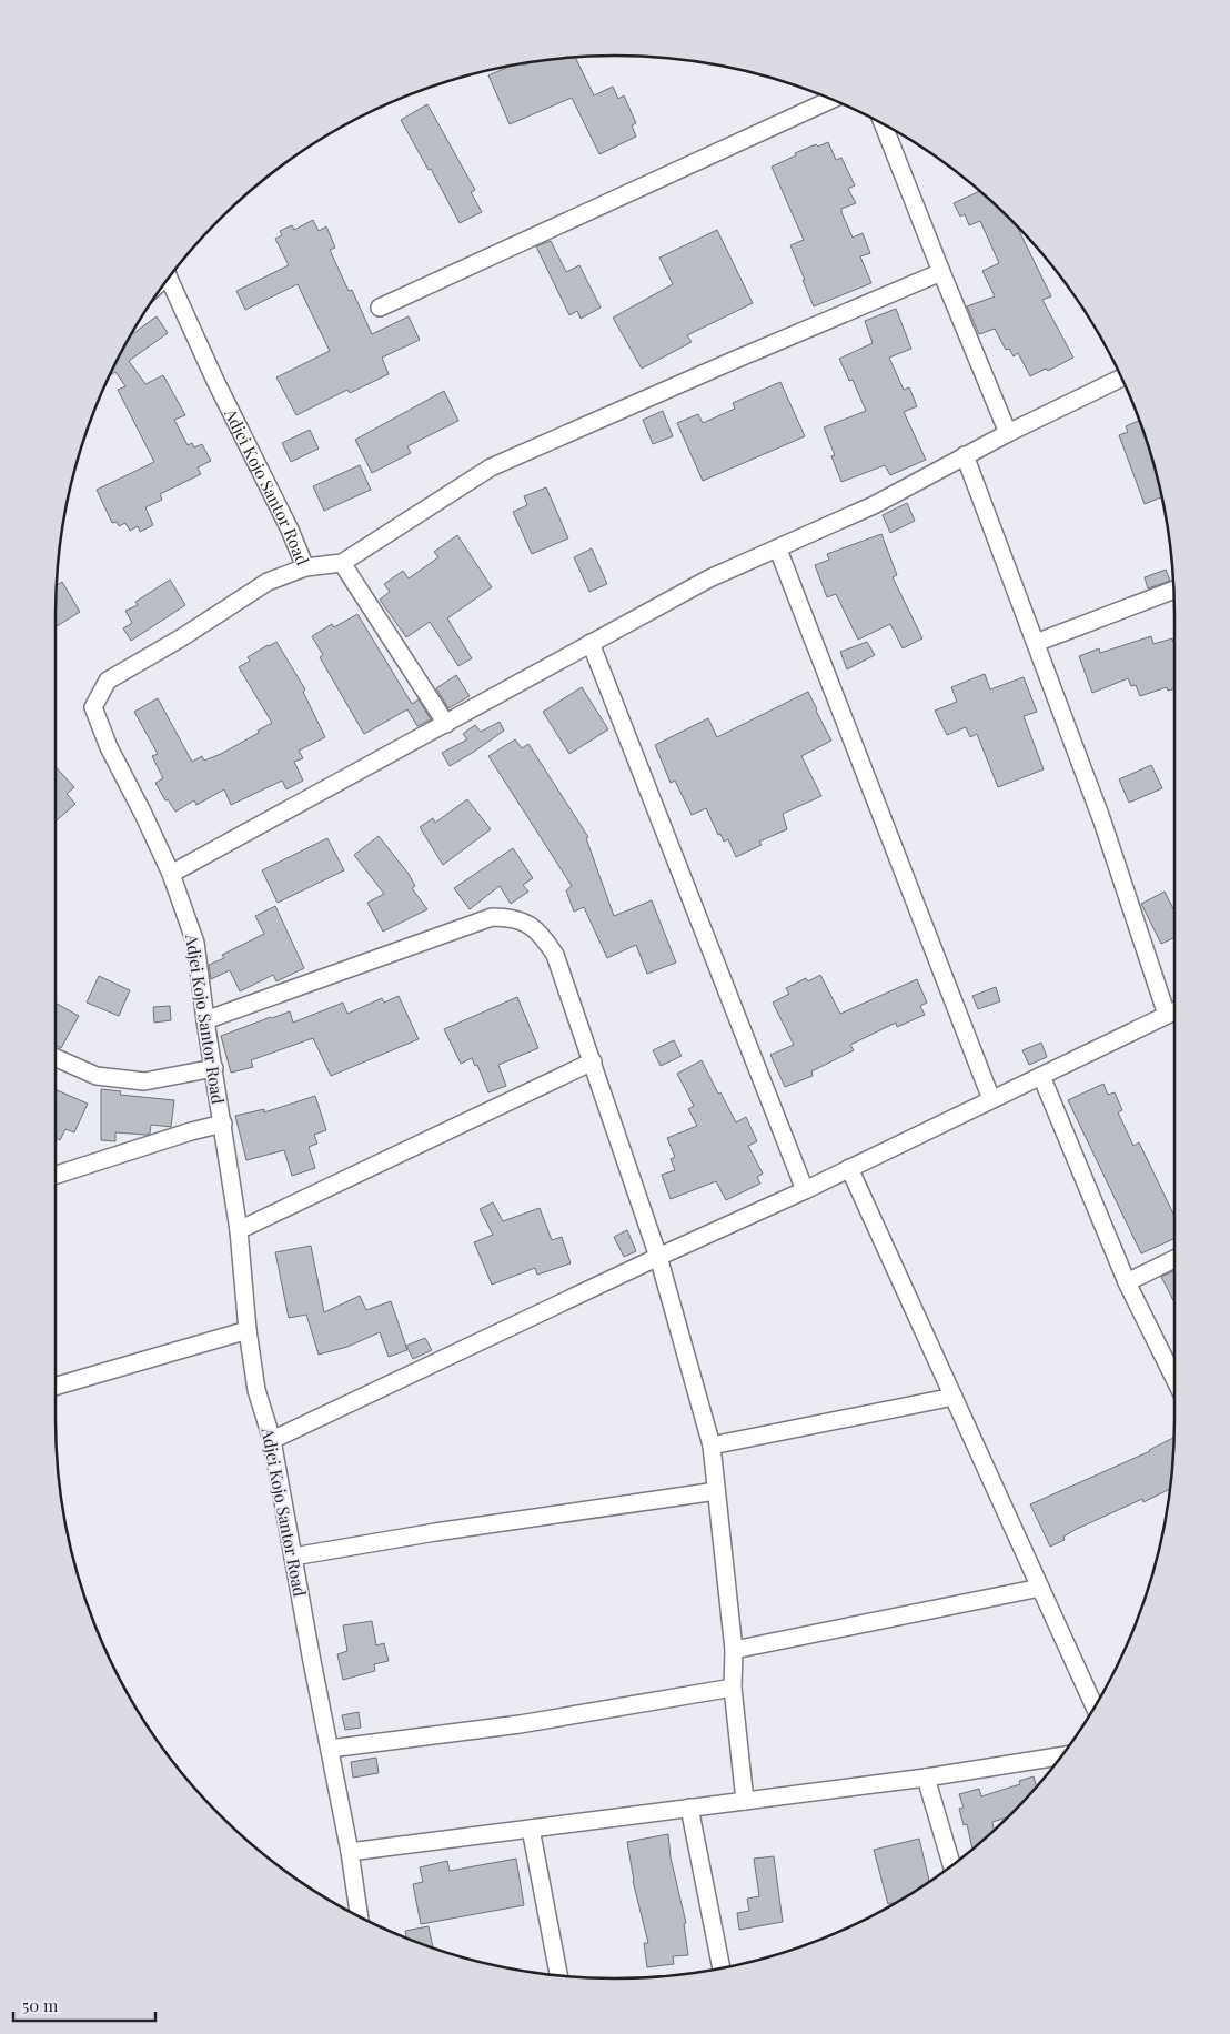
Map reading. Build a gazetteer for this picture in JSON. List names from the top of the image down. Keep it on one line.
{"streets":{"street":["Adjei Kojo Santor Road"]},"scale_bar":"50 m"}
